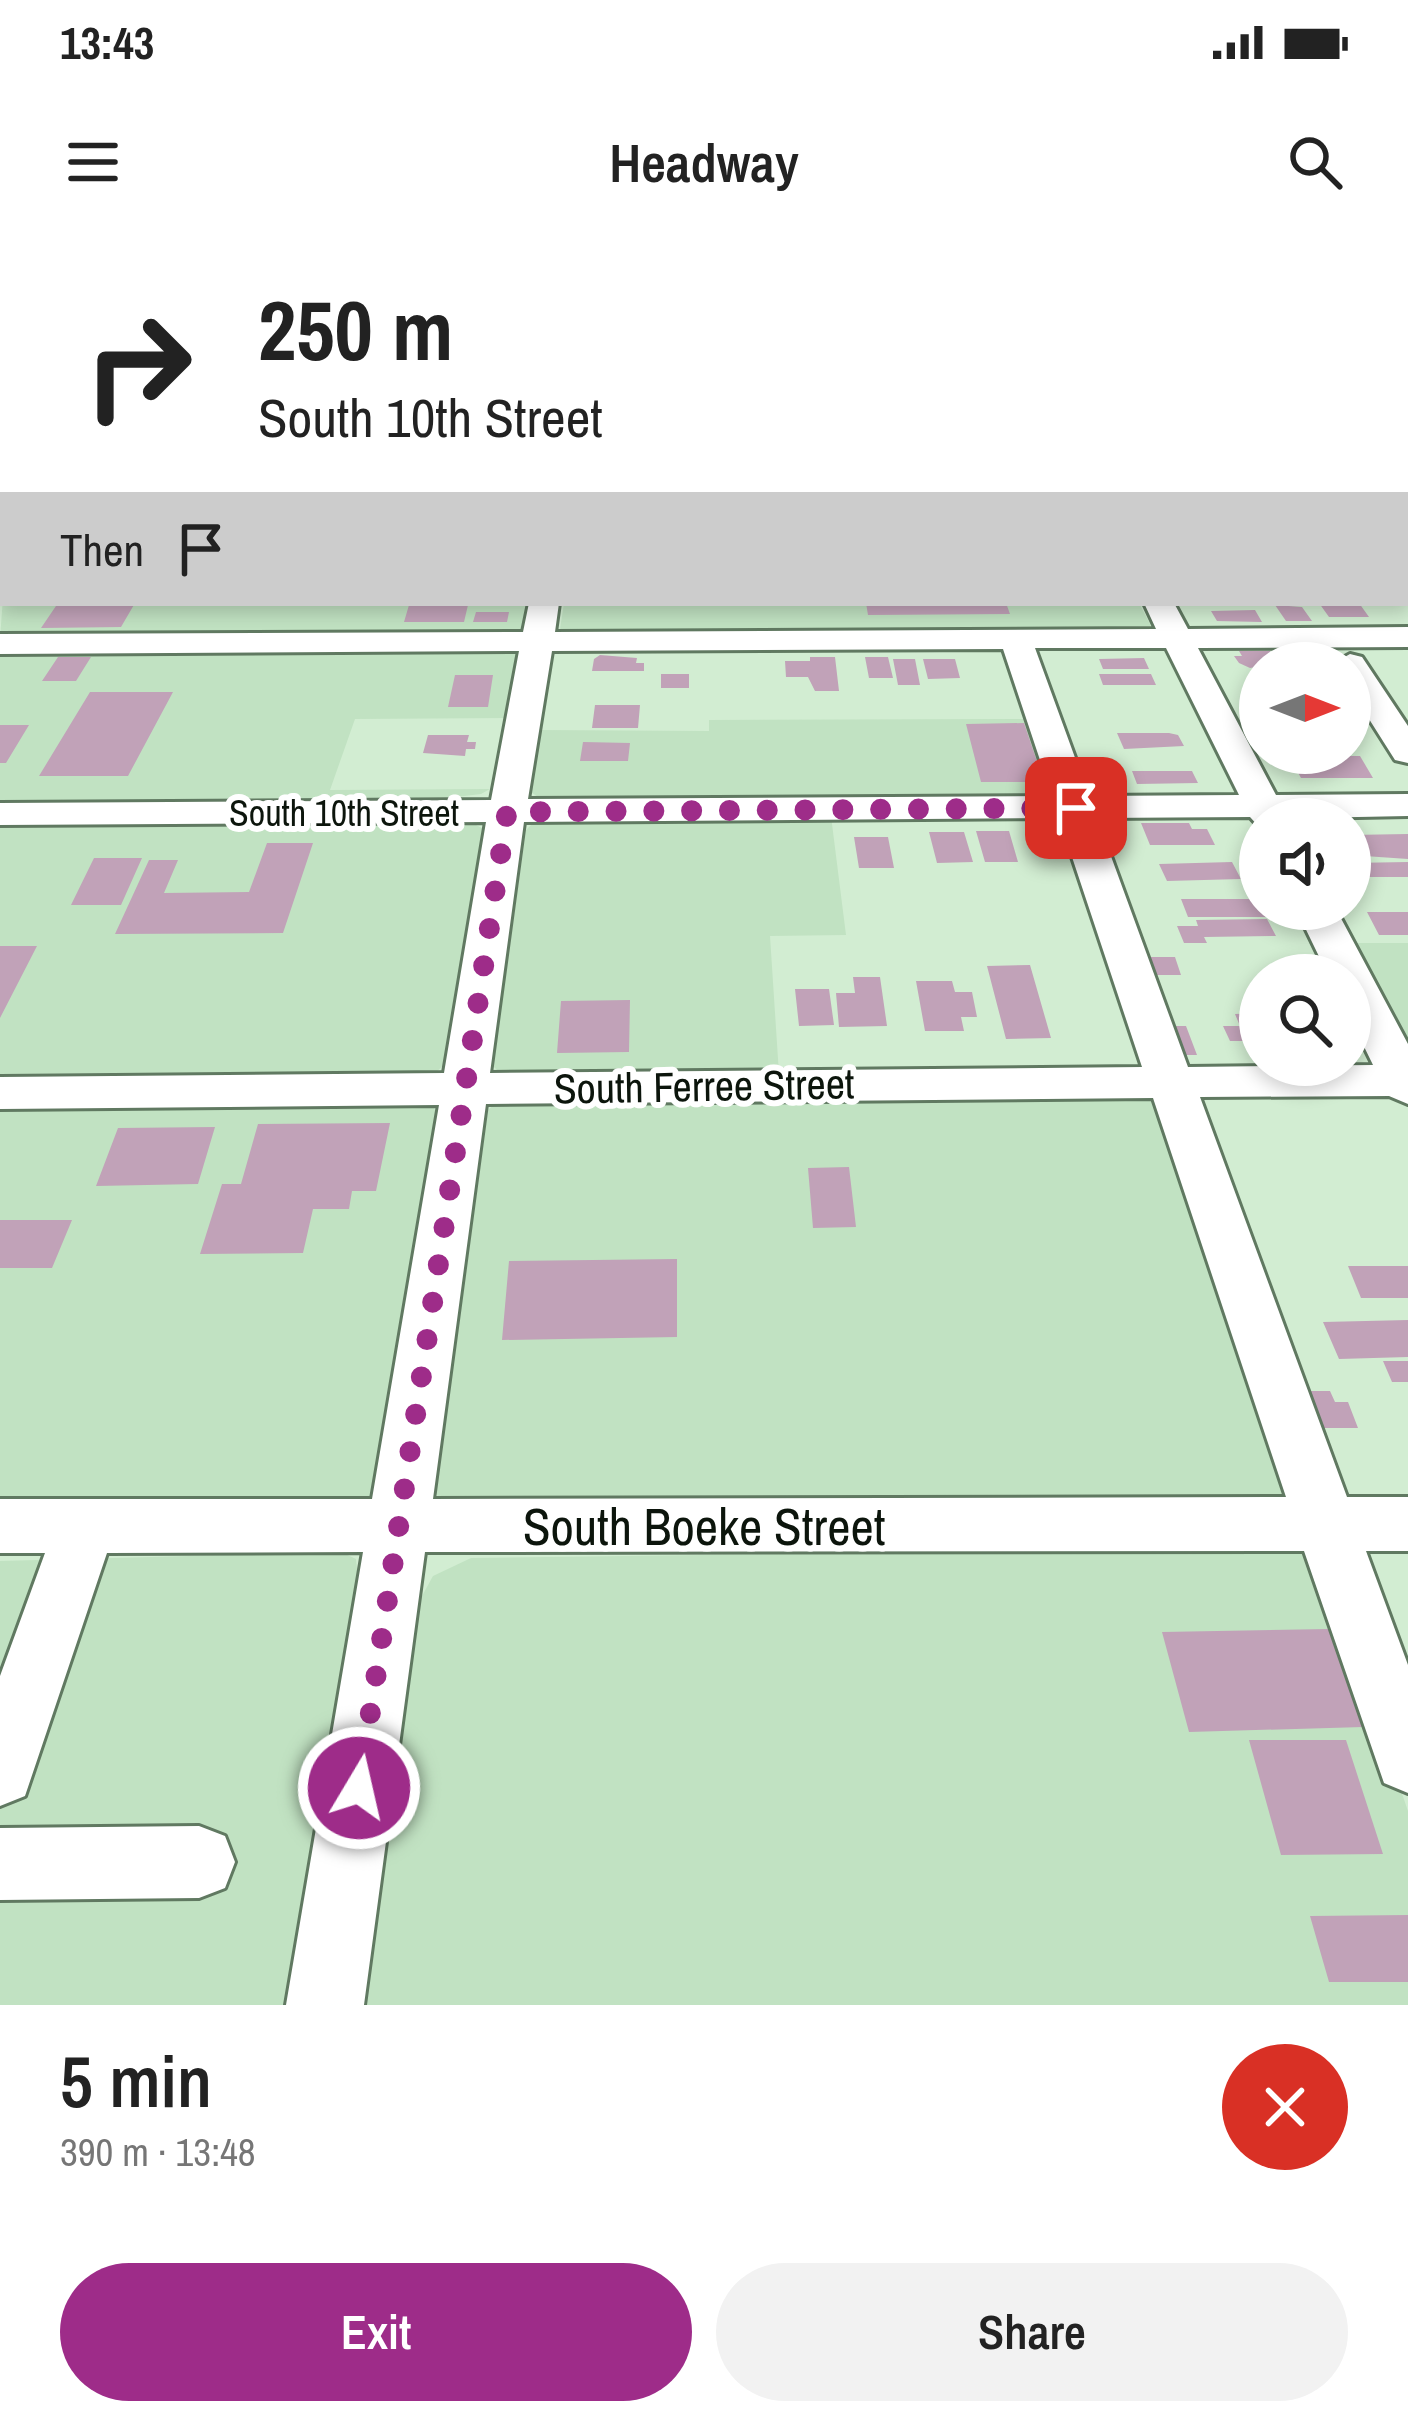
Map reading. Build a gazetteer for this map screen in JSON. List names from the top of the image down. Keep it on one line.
{"streets":{"street":["South 10th Street","South Ferree Street","South Boeke Street"]},"north":"right","page":{"status":"13:43","header":"Headway","turn":["250 m","South 10th Street"],"then":"Then","heading":["5 min","390 m · 13:48"],"buttons":["Exit","Share"]}}
